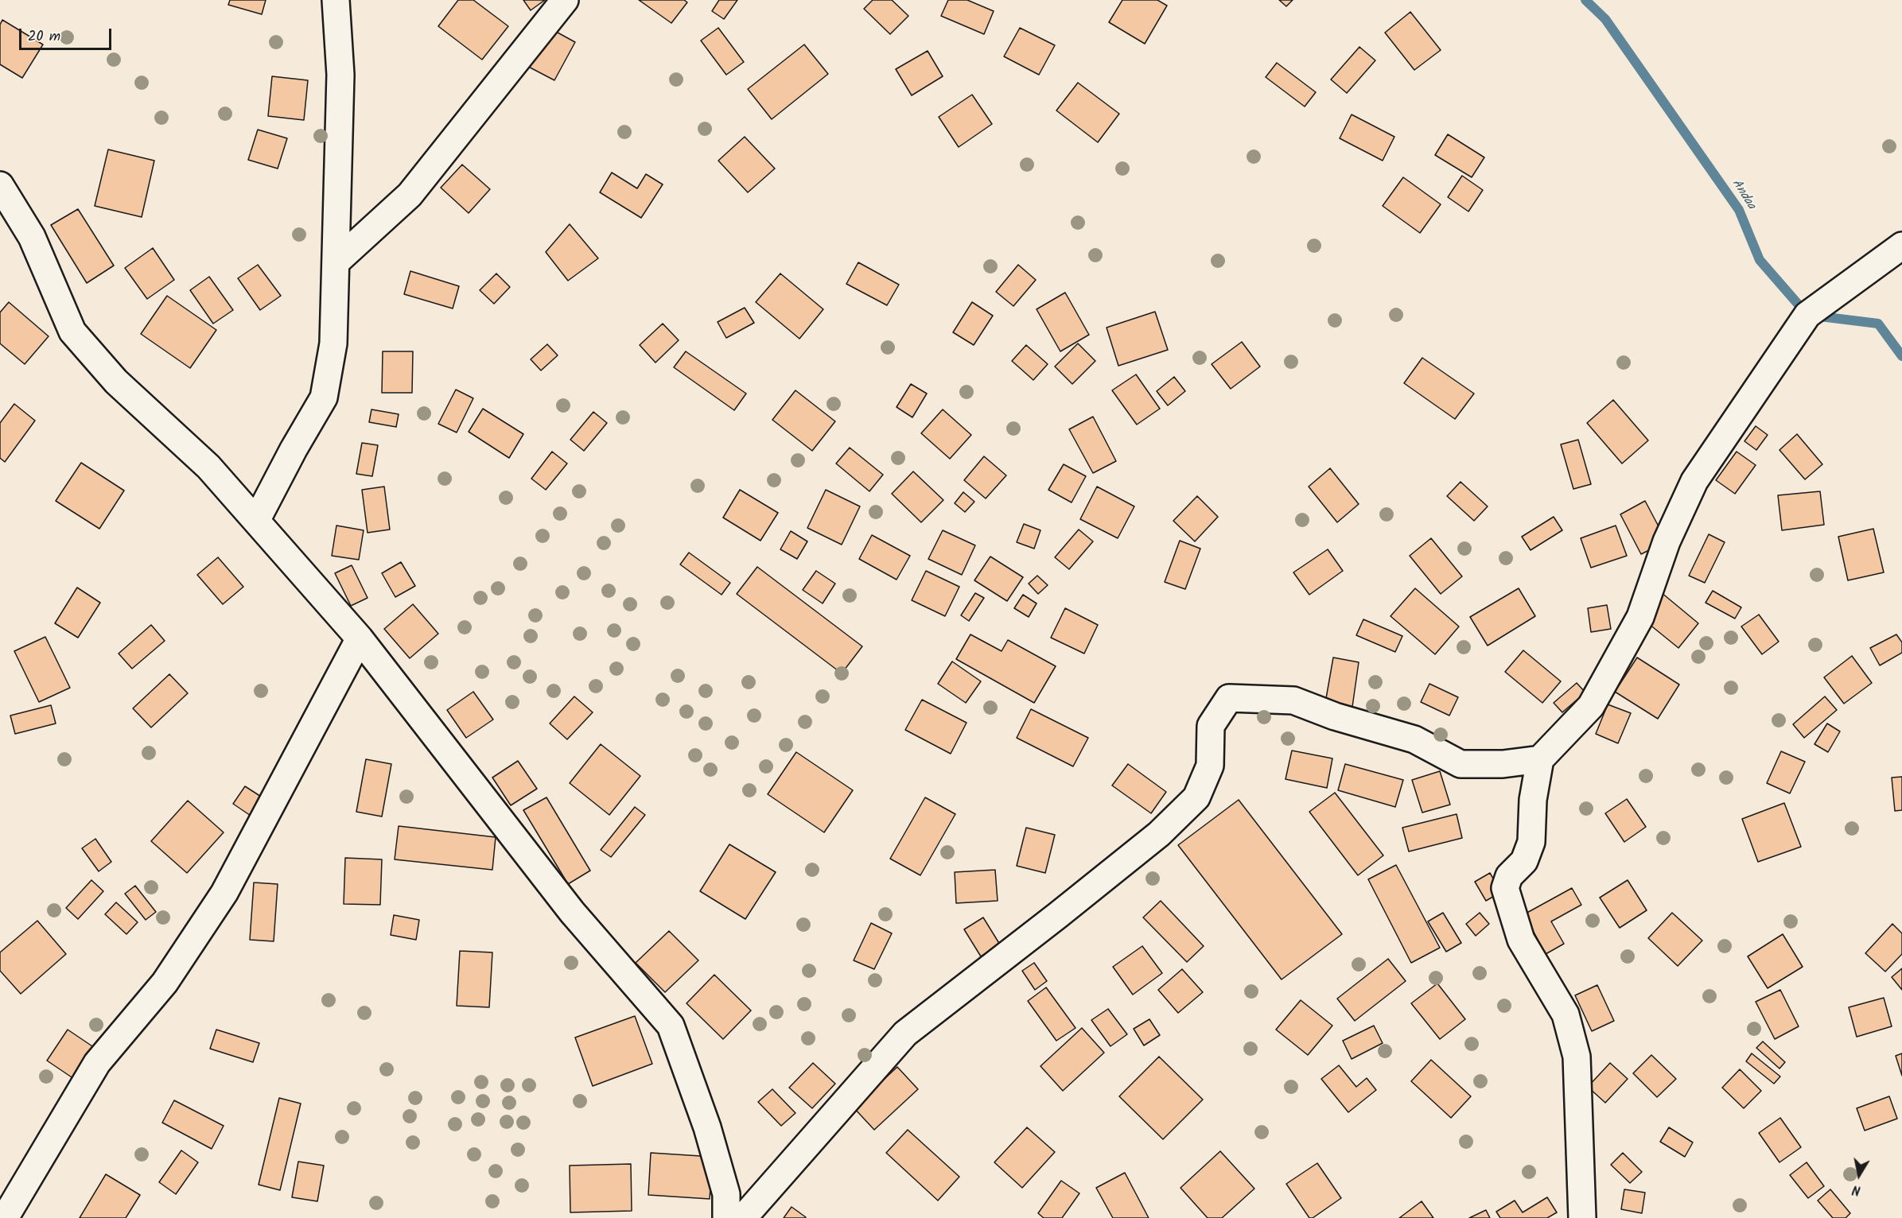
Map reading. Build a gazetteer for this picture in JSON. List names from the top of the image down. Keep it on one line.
{"water":["Andaa"],"scale_bar":"20 m","north":"bottom"}
